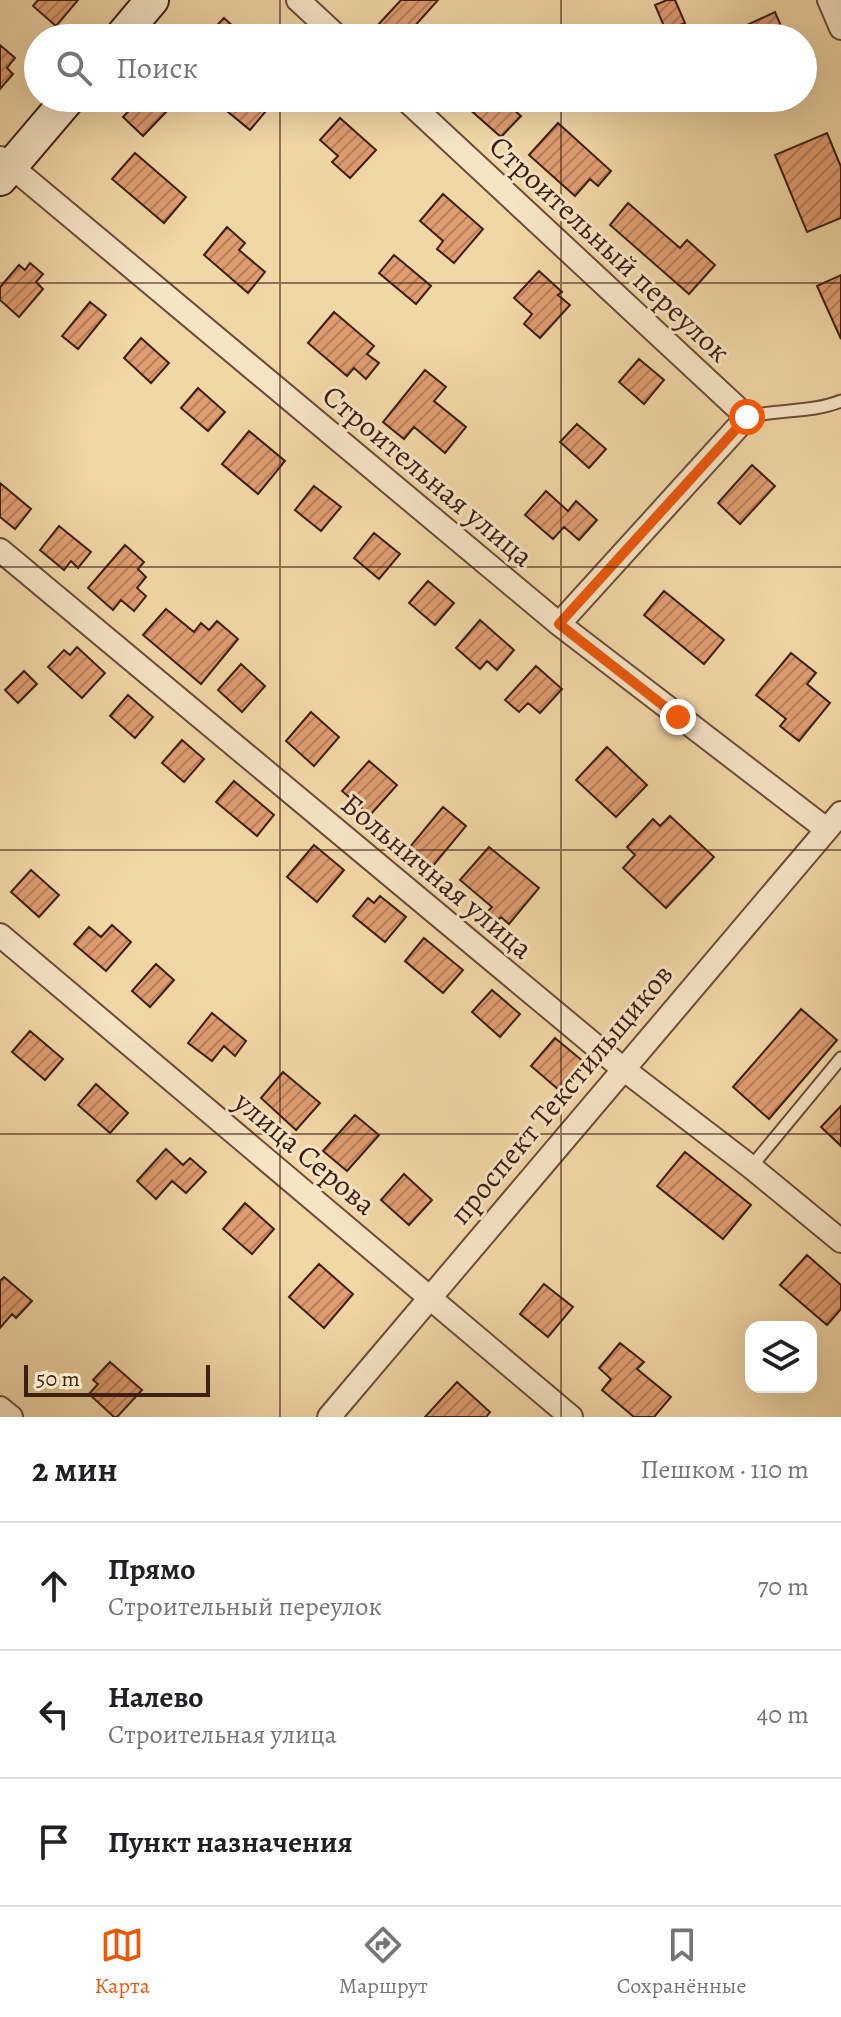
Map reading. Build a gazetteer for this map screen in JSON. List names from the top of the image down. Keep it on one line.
{"streets":{"street":["Строительный переулок","Строительная улица","Больничная улица","проспект Текстильщиков","улица Серова"]},"crossings":[["Строительная улица","проспект Текстильщиков"],["Больничная улица","проспект Текстильщиков"],["проспект Текстильщиков","улица Серова"]],"scale_bar":"50 m","page":{"search":"Поиск","scale":"50 m","heading":["2 мин","Пешком · 110 m"],"list":[["Прямо","Строительный переулок","70 m"],["Налево","Строительная улица","40 m"],"Пункт назначения"],"nav":["Карта","Маршрут","Сохранённые"]}}
